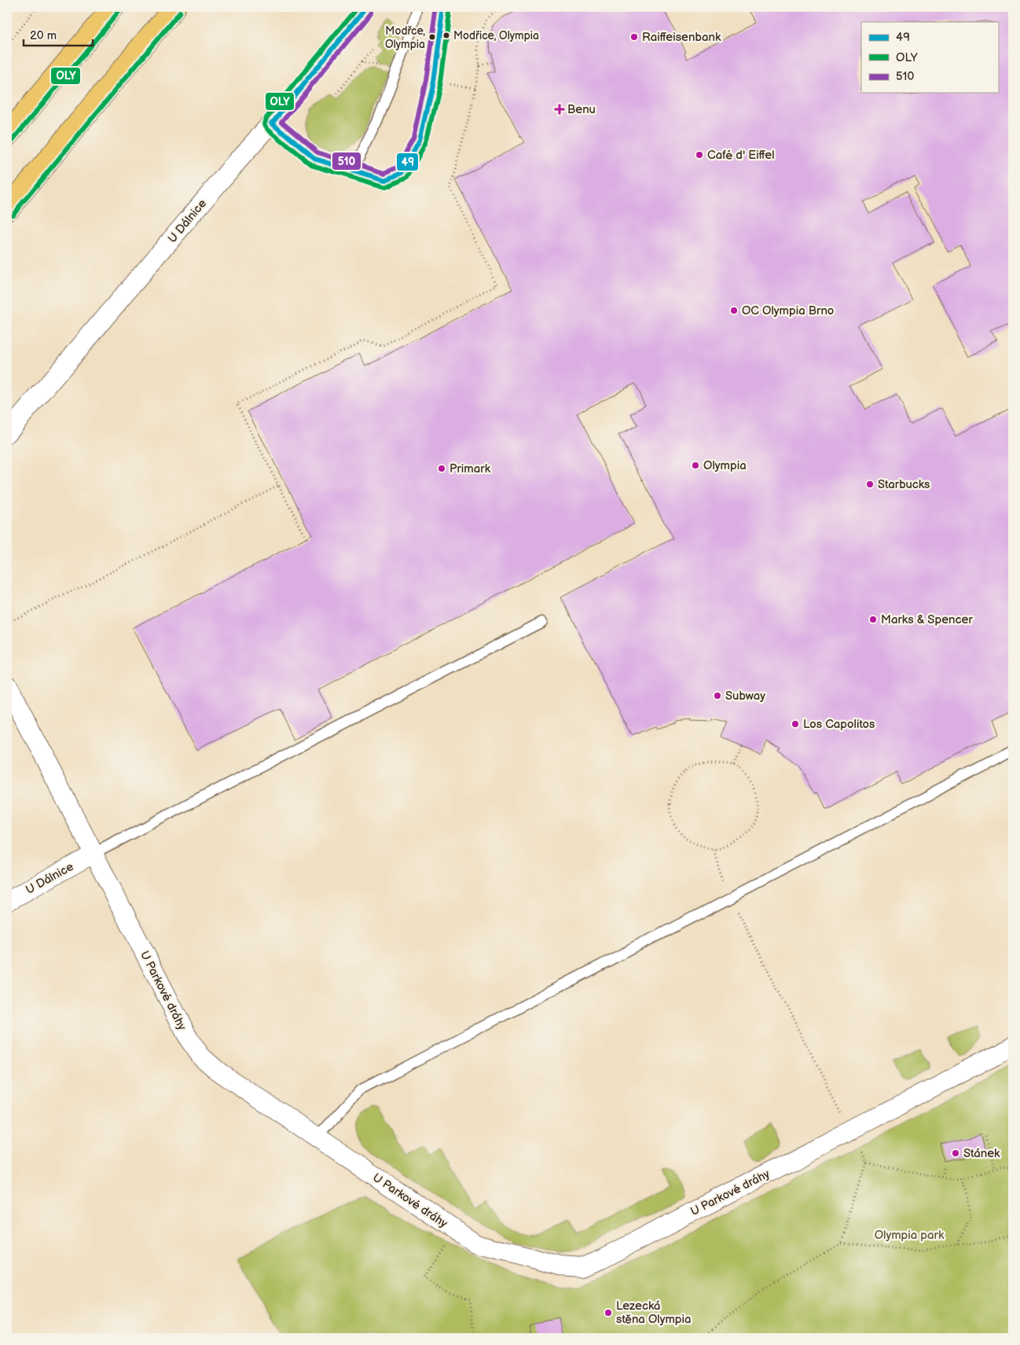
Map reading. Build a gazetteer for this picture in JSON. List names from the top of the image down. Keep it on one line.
{"streets":{"street":["U Dálnice","U Parkové dráhy"]},"crossings":[["U Dálnice","U Parkové dráhy"]],"parks":["Olympia park"],"places":{"other":["Modřice, Olympia","Modřce, Olympia","Raiffeisenbank","Café d' Eiffel","OC Olympia Brno","Olympia","Primark","Starbucks","Marks & Spencer","Subway","Los Capolitos","Stánek","Lezecká stěna Olympia"],"health":["Benu"]},"lines":["transit line 49","transit line OLY","transit line 510"],"legend":["49","OLY","510"],"scale_bar":"20 m"}
